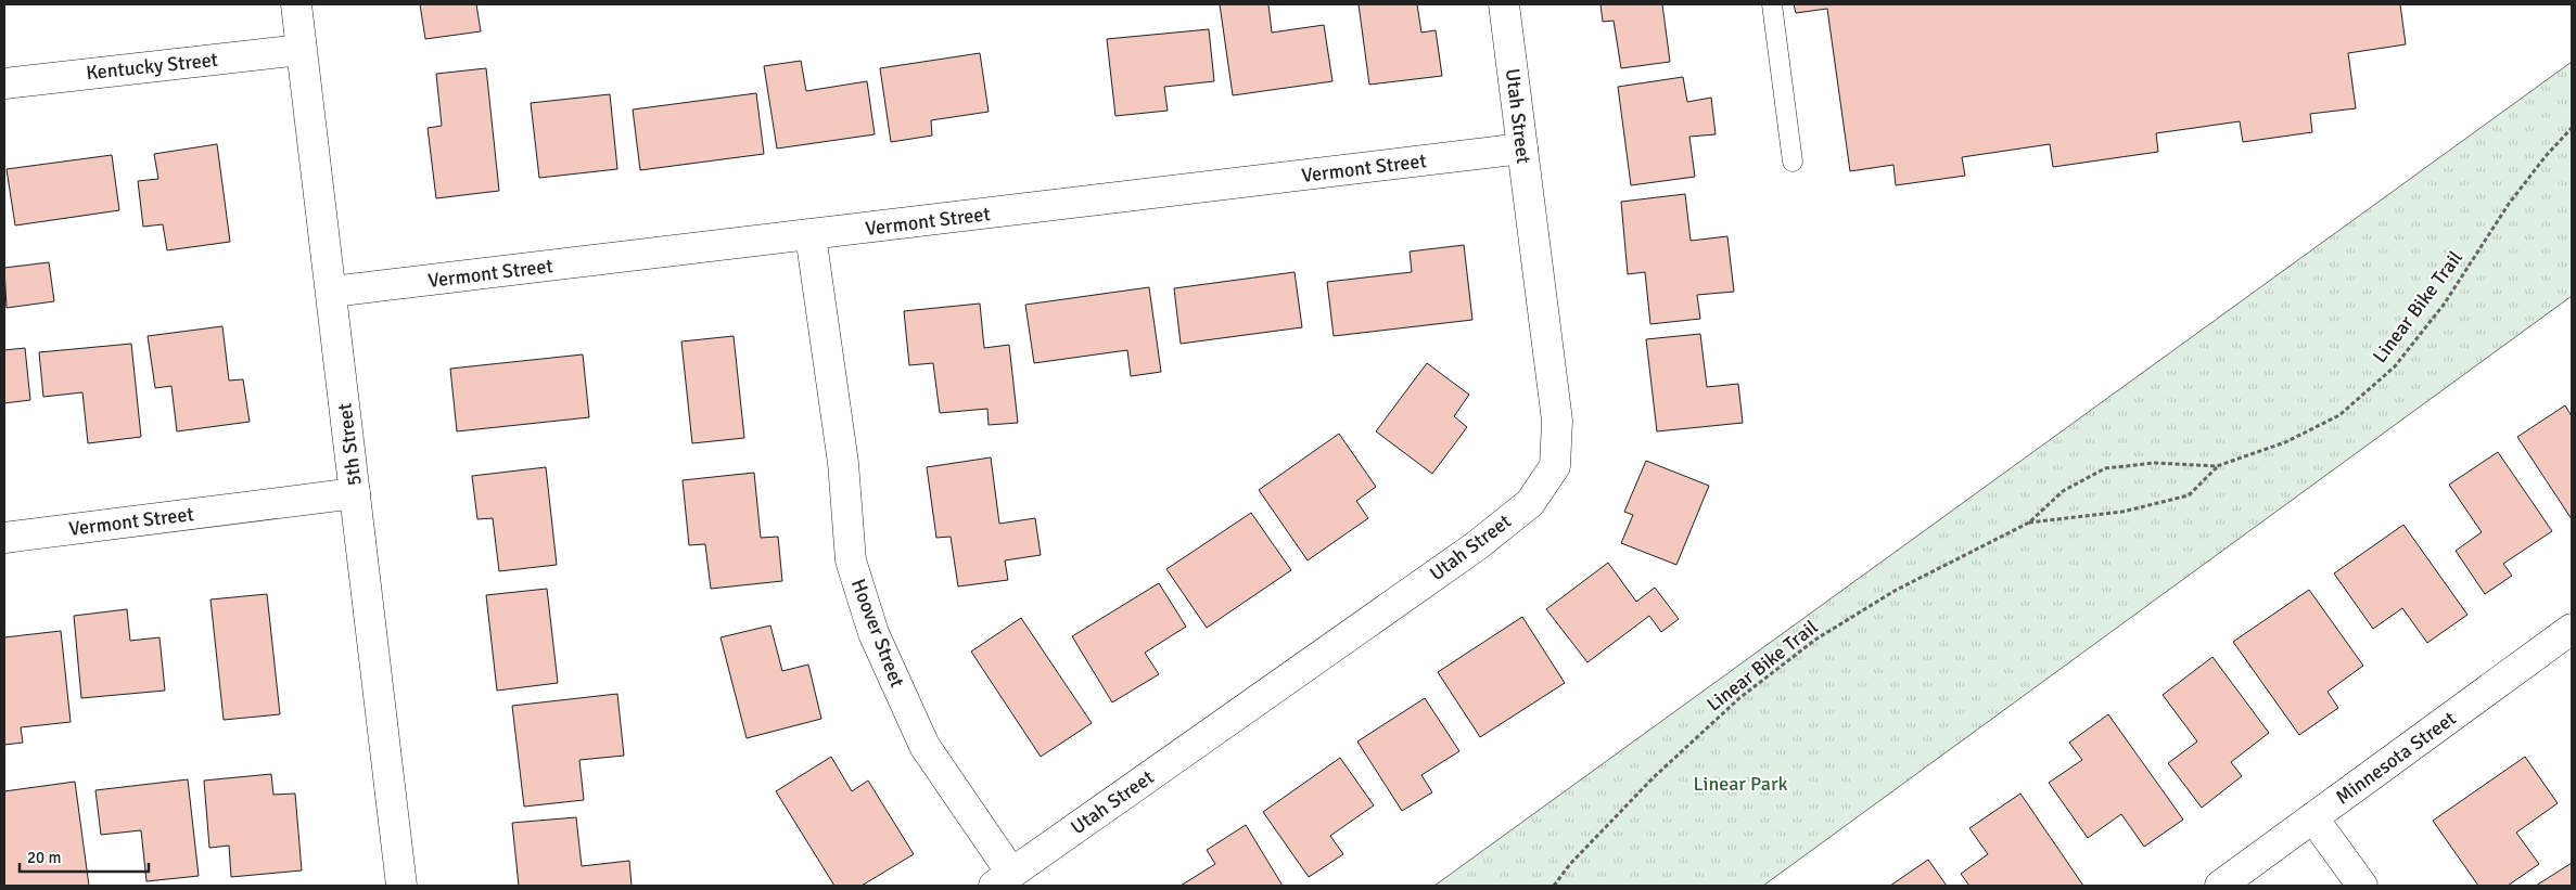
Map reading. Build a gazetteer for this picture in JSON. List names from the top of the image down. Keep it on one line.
{"streets":{"street":["Kentucky Street","Utah Street","Vermont Street","5th Street","Hoover Street","Minnesota Street"],"path":["Linear Bike Trail"]},"crossings":[["Kentucky Street","5th Street"],["Utah Street","Vermont Street"],["Utah Street","Hoover Street"],["Vermont Street","5th Street"],["Vermont Street","Hoover Street"]],"parks":["Linear Park"],"scale_bar":"20 m"}
